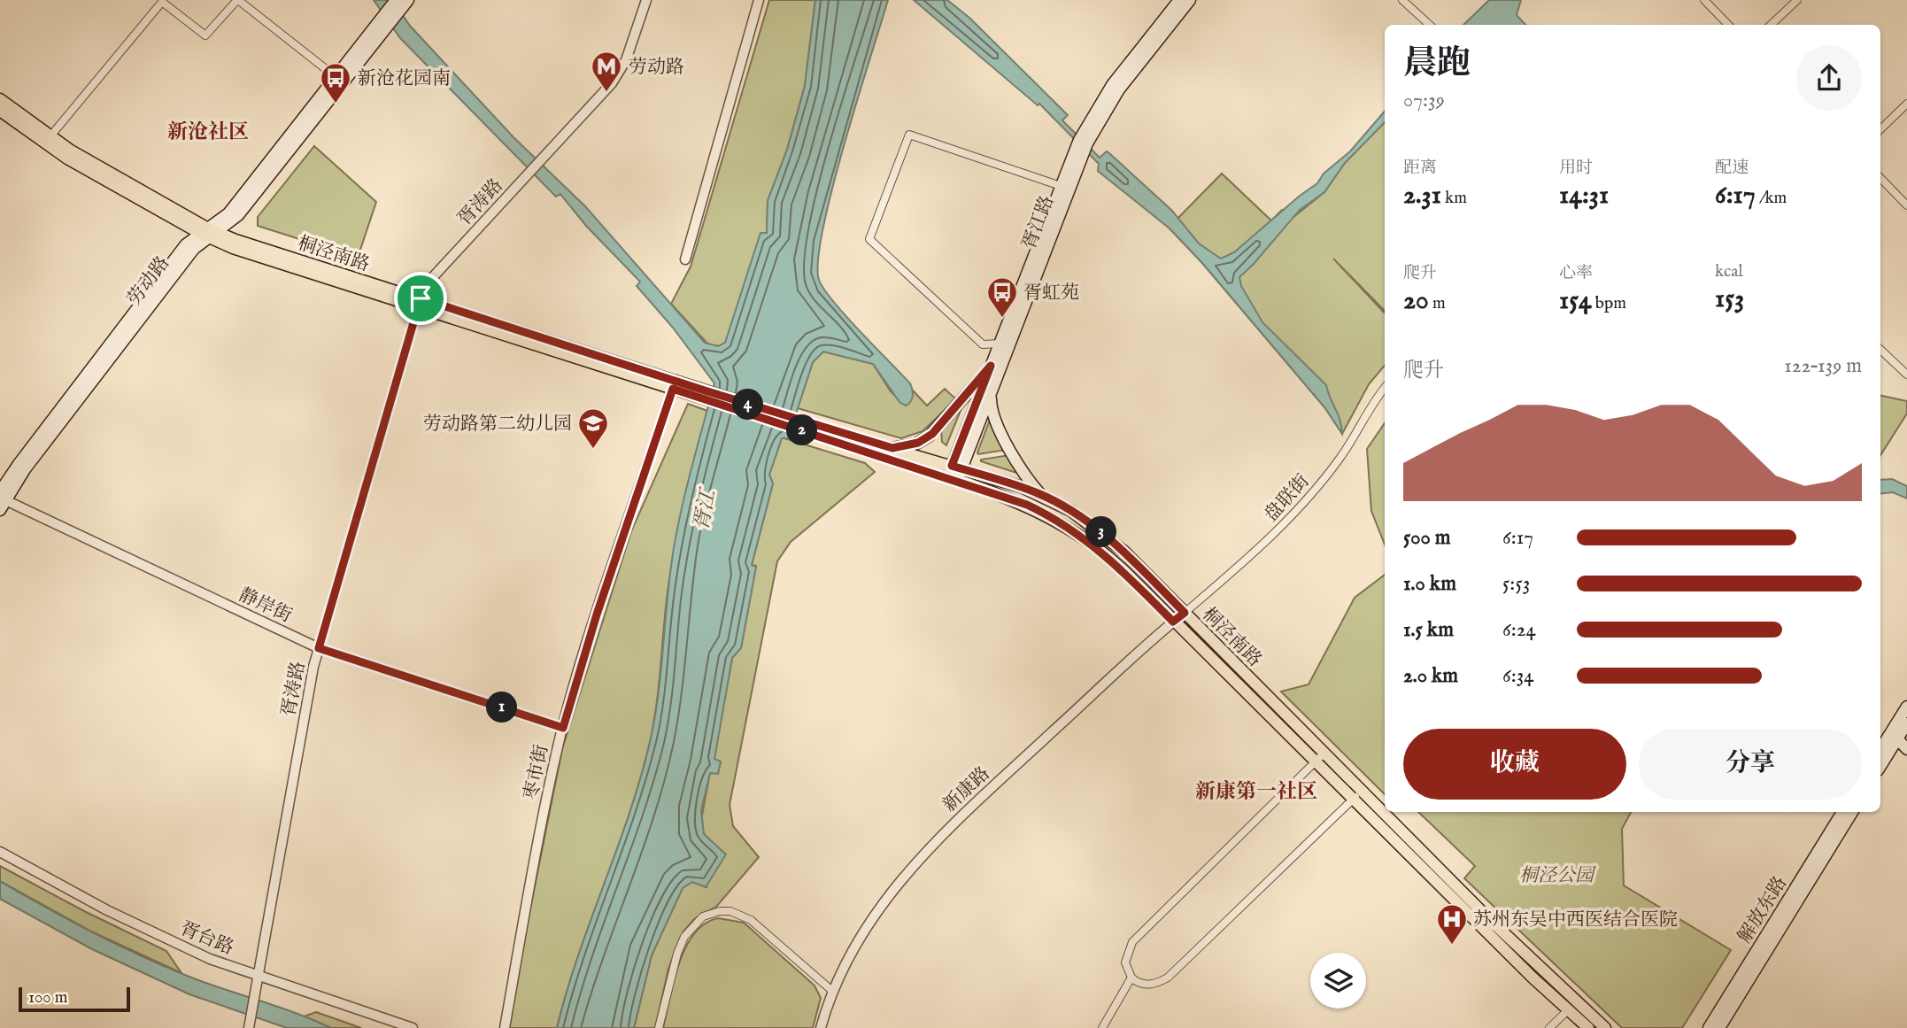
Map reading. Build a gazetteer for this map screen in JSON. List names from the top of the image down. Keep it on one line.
{"streets":{"main road":["胥江路","桐泾南路","劳动路","解放东路"],"street":["胥涛路","盘联街","静岸街","枣市街","新康路","胥台路"]},"crossings":[["胥涛路","桐泾南路"],["胥涛路","静岸街"],["胥涛路","胥台路"],["胥江路","桐泾南路"],["桐泾南路","劳动路"],["桐泾南路","盘联街"],["桐泾南路","枣市街"],["桐泾南路","新康路"],["劳动路","静岸街"],["盘联街","新康路"],["静岸街","枣市街"]],"districts":["新沧社区","新康第一社区"],"water":["胥江"],"parks":["桐泾公园"],"places":{"metro station":["劳动路"],"bus stop":["新沧花园南","胥虹苑"],"school or university":["劳动路第二幼儿园"],"hospital":["苏州东吴中西医结合医院"]},"scale_bar":"100 m","page":{"heading":["晨跑","07:39"],"stats":[["距离","2.31 km"],["用时","14:31"],["配速","6:17 /km"],["爬升","20 m"],["心率","154 bpm"],["kcal","153"]],"chart":["爬升","122–139 m"],"pins":["4","2","3","1"],"list":[{"name":"500 m","note":"6:17"},{"name":"1.0 km","note":"5:53"},{"name":"1.5 km","note":"6:24"},{"name":"2.0 km","note":"6:34"}],"buttons":["收藏","分享"],"scale":"100 m"}}
